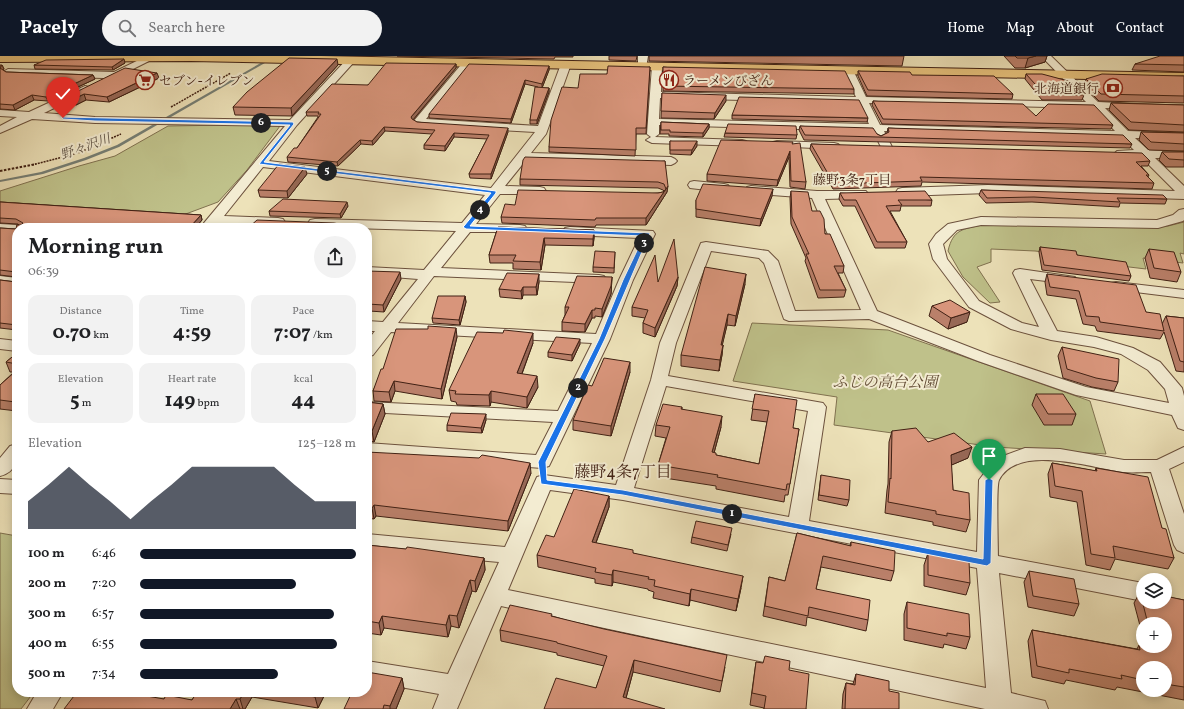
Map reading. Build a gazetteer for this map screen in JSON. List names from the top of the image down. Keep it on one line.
{"districts":["藤野3条7丁目","藤野4条7丁目"],"water":["野々沢川"],"parks":["ふじの高台公園"],"places":{"supermarket":["セブン-イレブン"],"restaurant":["ラーメンびざん"],"bank":["北海道銀行"]},"page":{"header":"Pacely","search":"Search here","nav":["Home","Map","About","Contact"],"pins":["6","5","4","3","2","1"],"heading":["Morning run","06:39"],"stats":[["Distance","0.70 km"],["Time","4:59"],["Pace","7:07 /km"],["Elevation","5 m"],["Heart rate","149 bpm"],["kcal","44"]],"chart":["Elevation","125–128 m"],"list":[{"name":"100 m","note":"6:46"},{"name":"200 m","note":"7:20"},{"name":"300 m","note":"6:57"},{"name":"400 m","note":"6:55"},{"name":"500 m","note":"7:34"}],"map_buttons":["+","−"]}}
